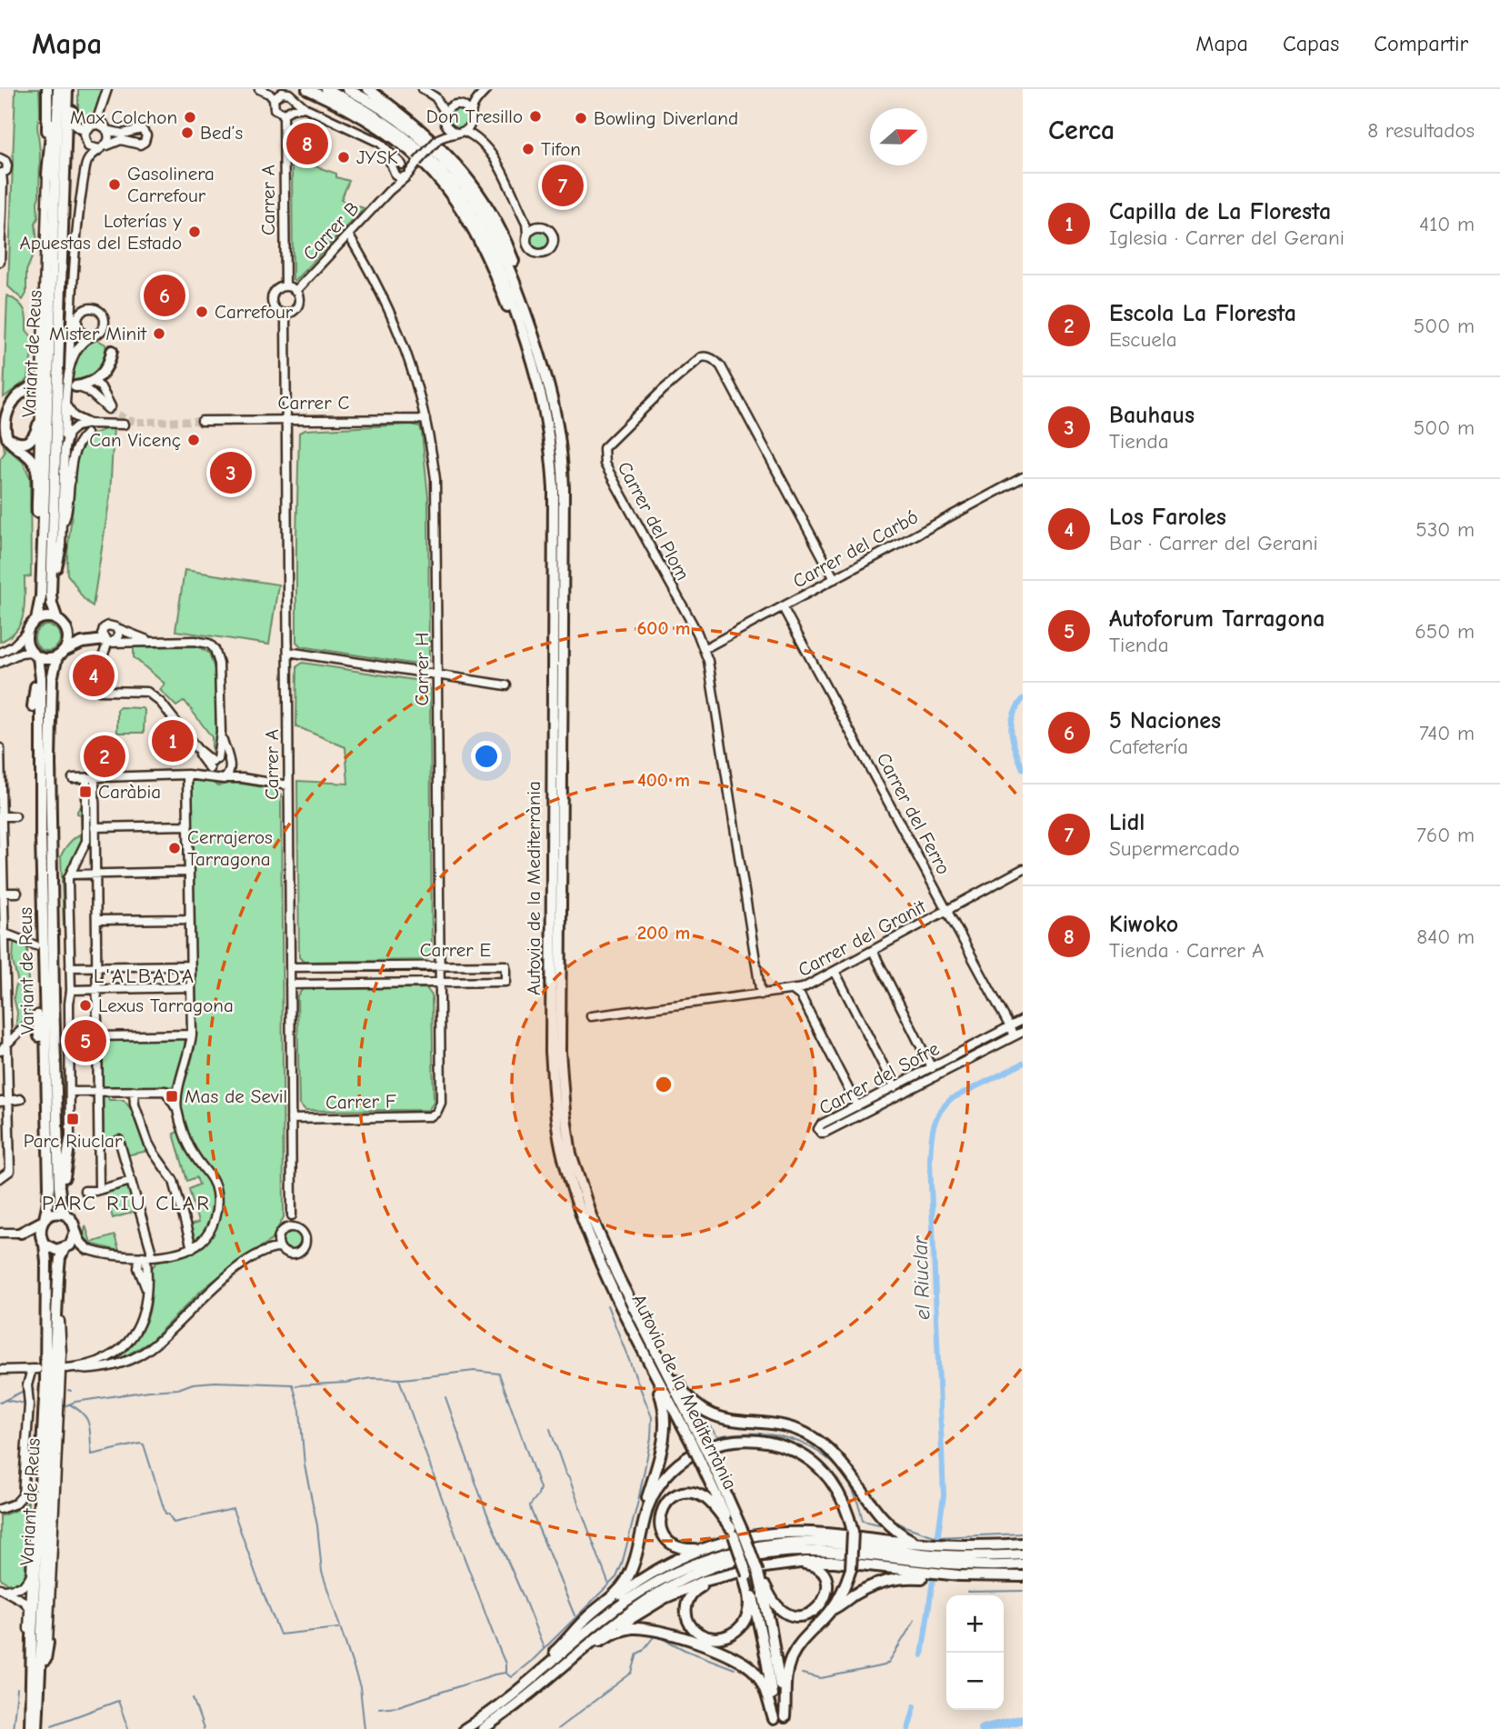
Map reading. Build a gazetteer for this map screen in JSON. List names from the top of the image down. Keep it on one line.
{"streets":{"highway":["Variant de Reus","Autovia de la Mediterrània"],"street":["Carrer A","Carrer B","Carrer C","Carrer del Plom","Carrer del Carbó","Carrer H","Carrer del Ferro","Carrer del Granit","Carrer E","Carrer del Sofre","Carrer F"]},"crossings":[["Carrer A","Carrer B"],["Carrer A","Carrer C"],["Carrer A","Carrer E"],["Carrer A","Carrer F"],["Carrer B","Carrer H"],["Carrer C","Carrer H"],["Carrer del Plom","Carrer del Carbó"],["Carrer del Plom","Carrer del Granit"],["Carrer del Carbó","Carrer del Ferro"],["Carrer H","Carrer E"],["Carrer H","Carrer F"],["Carrer del Ferro","Carrer del Granit"],["Carrer del Ferro","Carrer del Sofre"]],"districts":["L'ALBADA","PARC RIU CLAR"],"water":["el Riuclar"],"places":{"other":["Don Tresillo","Max Colchon","Bowling Diverland","Bed’s","Tifon","JYSK","Gasolinera Carrefour","Loterías y Apuestas del Estado","Carrefour","Mister Minit","Can Vicenç","Cerrajeros Tarragona","Lexus Tarragona"],"transit":["Caràbia","Mas de Sevil","Parc Riuclar"]},"north":"right","page":{"header":"Mapa","nav":["Mapa","Capas","Compartir"],"heading":["Cerca","8 resultados"],"pins":["8","7","6","3","4","1","2","5"],"list":[{"mark":"1","name":"Capilla de La Floresta","note":"Iglesia · Carrer del Gerani","value":"410 m"},{"mark":"2","name":"Escola La Floresta","note":"Escuela","value":"500 m"},{"mark":"3","name":"Bauhaus","note":"Tienda","value":"500 m"},{"mark":"4","name":"Los Faroles","note":"Bar · Carrer del Gerani","value":"530 m"},{"mark":"5","name":"Autoforum Tarragona","note":"Tienda","value":"650 m"},{"mark":"6","name":"5 Naciones","note":"Cafetería","value":"740 m"},{"mark":"7","name":"Lidl","note":"Supermercado","value":"760 m"},{"mark":"8","name":"Kiwoko","note":"Tienda · Carrer A","value":"840 m"}],"map_buttons":["+","−"]},"rings":["600 m","400 m","200 m"]}
